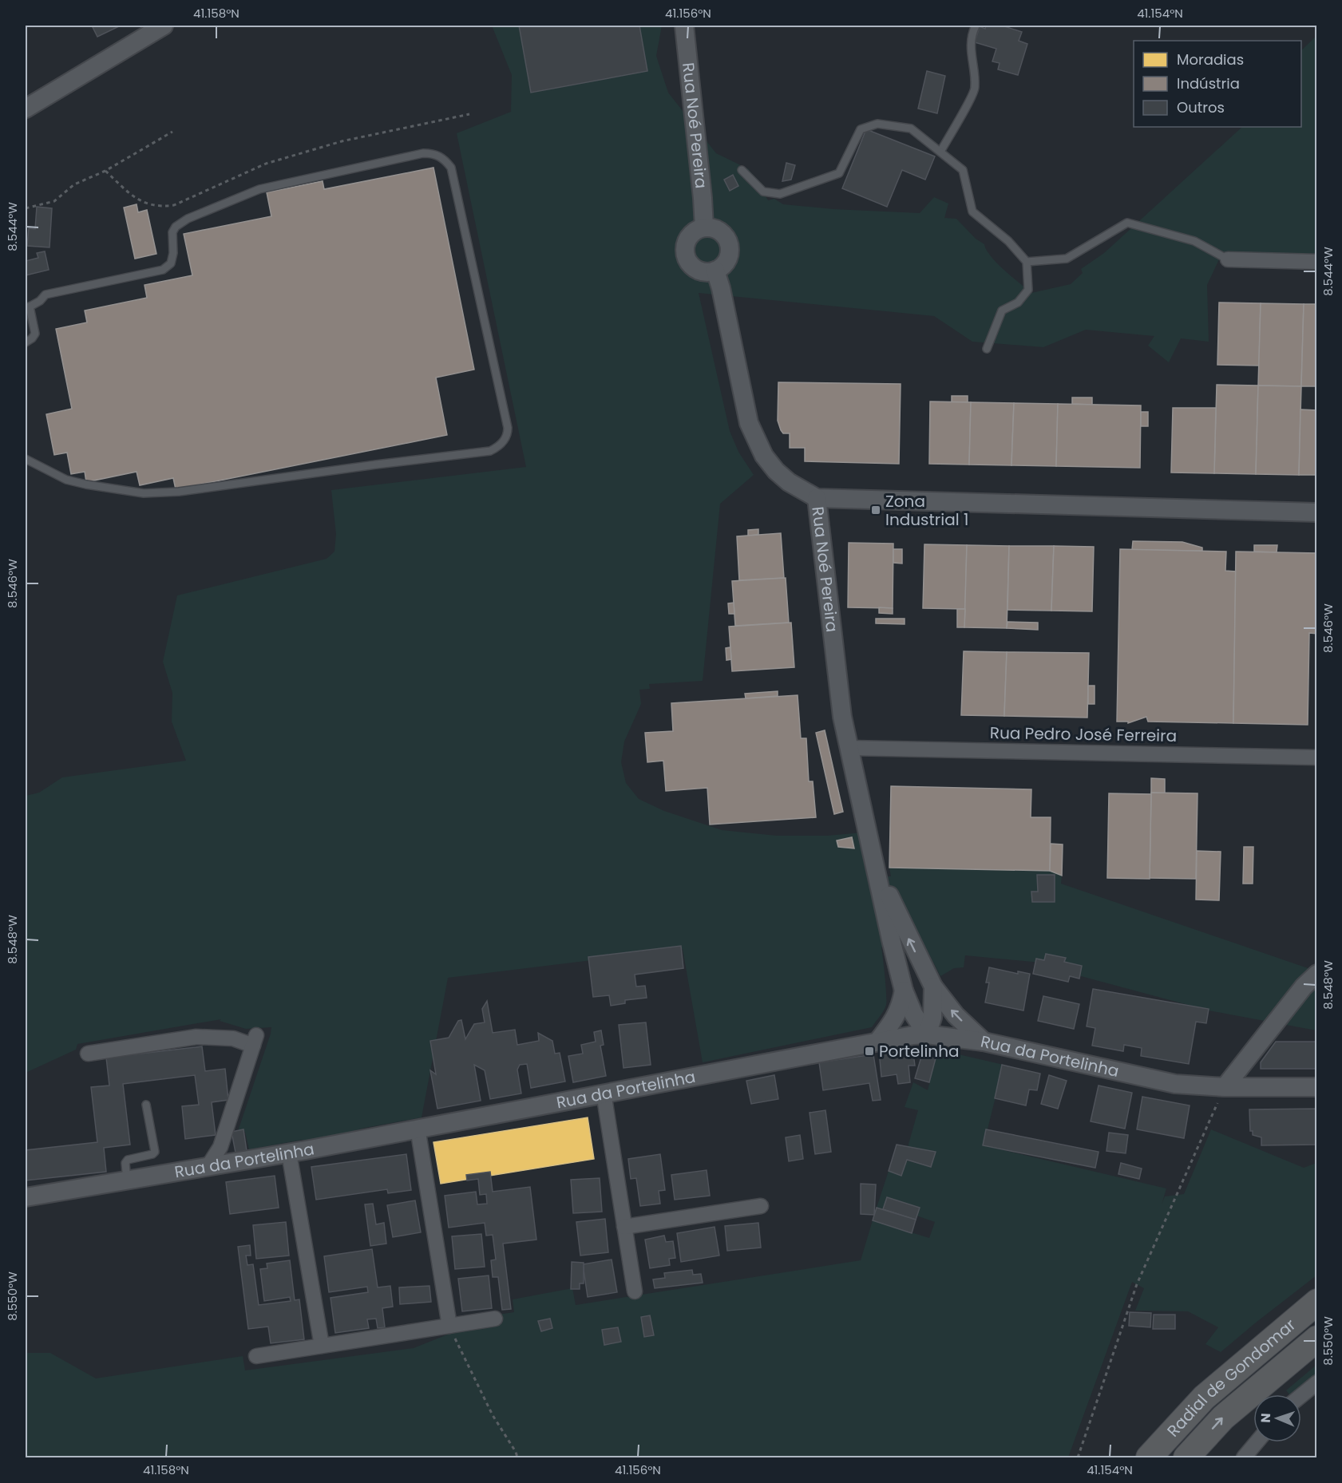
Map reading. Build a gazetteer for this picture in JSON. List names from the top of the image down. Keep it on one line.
{"streets":{"highway":["Radial de Gondomar"],"street":["Rua Noé Pereira","Rua Pedro José Ferreira","Rua da Portelinha"]},"crossings":[["Rua Noé Pereira","Rua Pedro José Ferreira"],["Rua Noé Pereira","Rua da Portelinha"]],"places":{"transit":["Zona Industrial 1","Portelinha"]},"legend":["Moradias","Indústria","Outros"],"north":"left","coordinates":["41.158°N","41.156°N","41.154°N","8.544°W","8.546°W","8.548°W","8.550°W"]}
